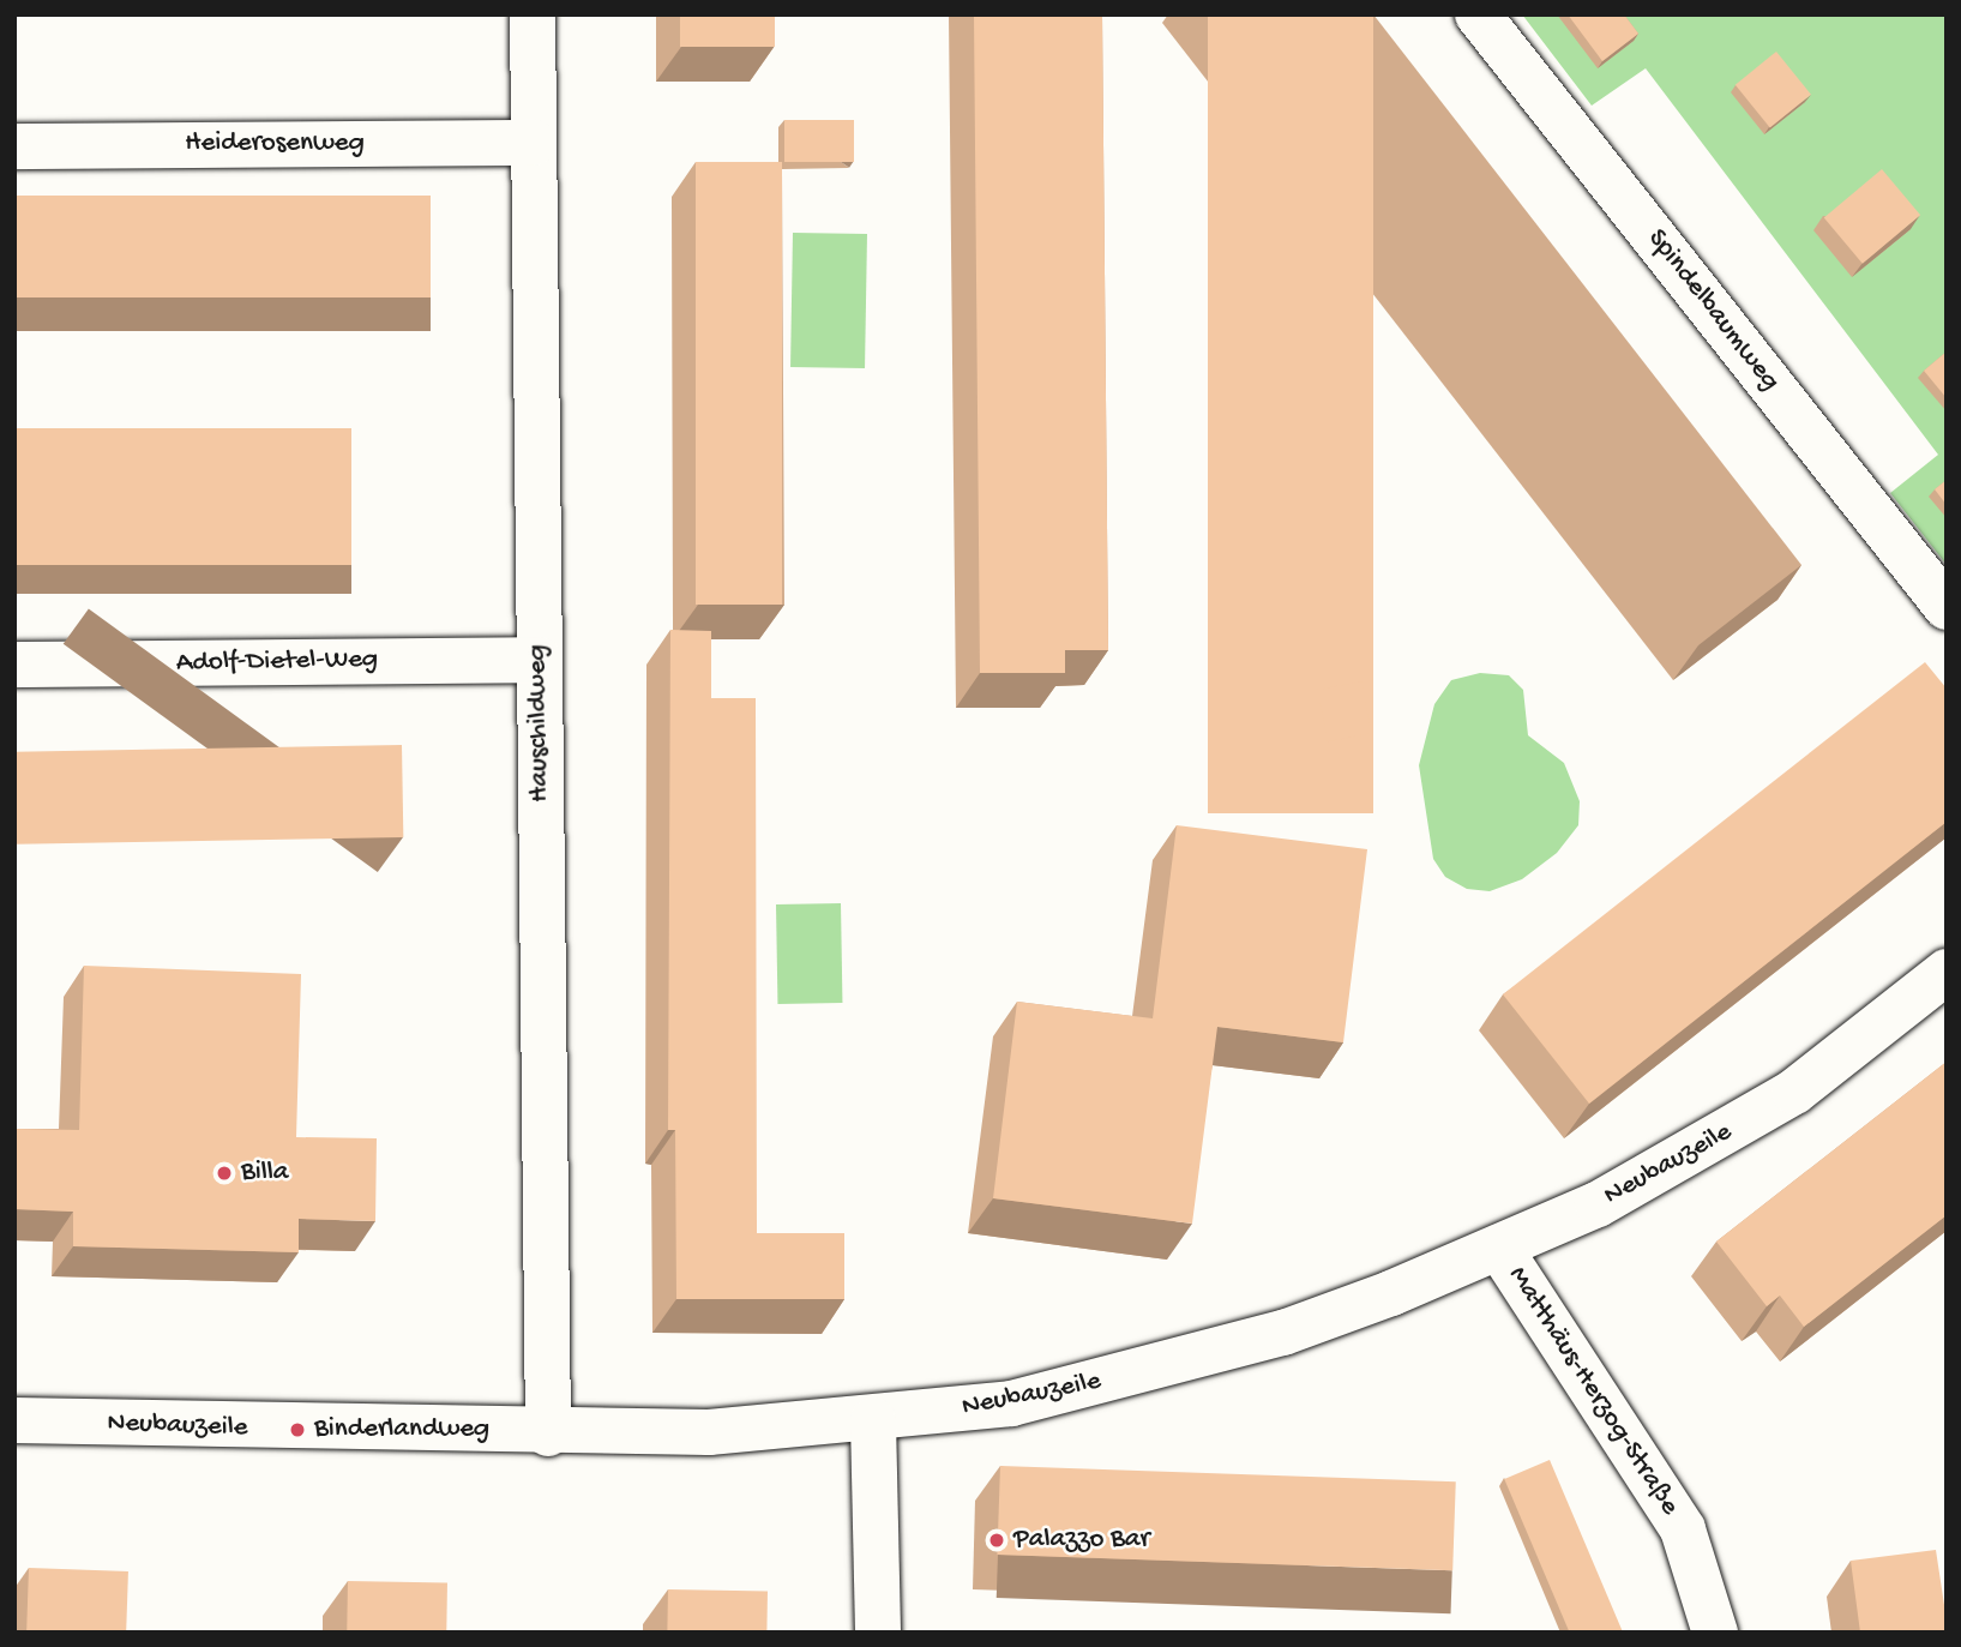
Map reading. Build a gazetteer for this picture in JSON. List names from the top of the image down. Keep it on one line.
{"streets":{"street":["Heiderosenweg","Spindelbaumweg","Adolf-Dietel-Weg","Hauschildweg","Neubauzeile","Matthäus-Herzog-Straße"]},"crossings":[["Heiderosenweg","Hauschildweg"],["Adolf-Dietel-Weg","Hauschildweg"],["Hauschildweg","Neubauzeile"],["Neubauzeile","Matthäus-Herzog-Straße"]],"places":["Billa","Binderlandweg","Palazzo Bar"]}
